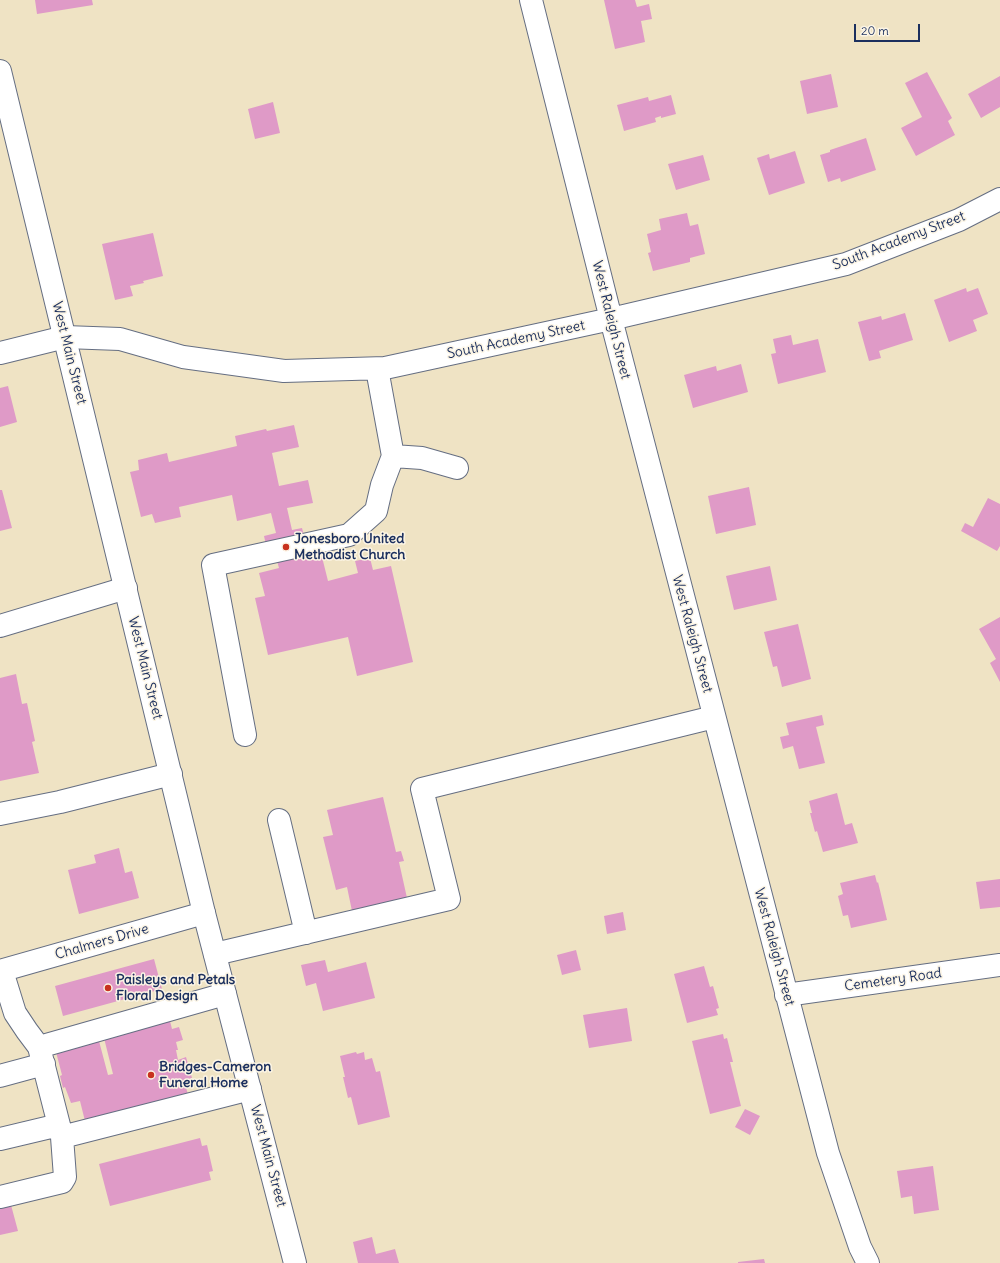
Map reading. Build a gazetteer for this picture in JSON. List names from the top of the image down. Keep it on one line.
{"streets":{"street":["South Academy Street","West Raleigh Street","West Main Street","Chalmers Drive","Cemetery Road"]},"crossings":[["South Academy Street","West Raleigh Street"],["South Academy Street","West Main Street"],["West Raleigh Street","Cemetery Road"],["West Main Street","Chalmers Drive"]],"places":["Jonesboro United Methodist Church","Paisleys and Petals Floral Design","Bridges-Cameron Funeral Home"],"scale_bar":"20 m"}
